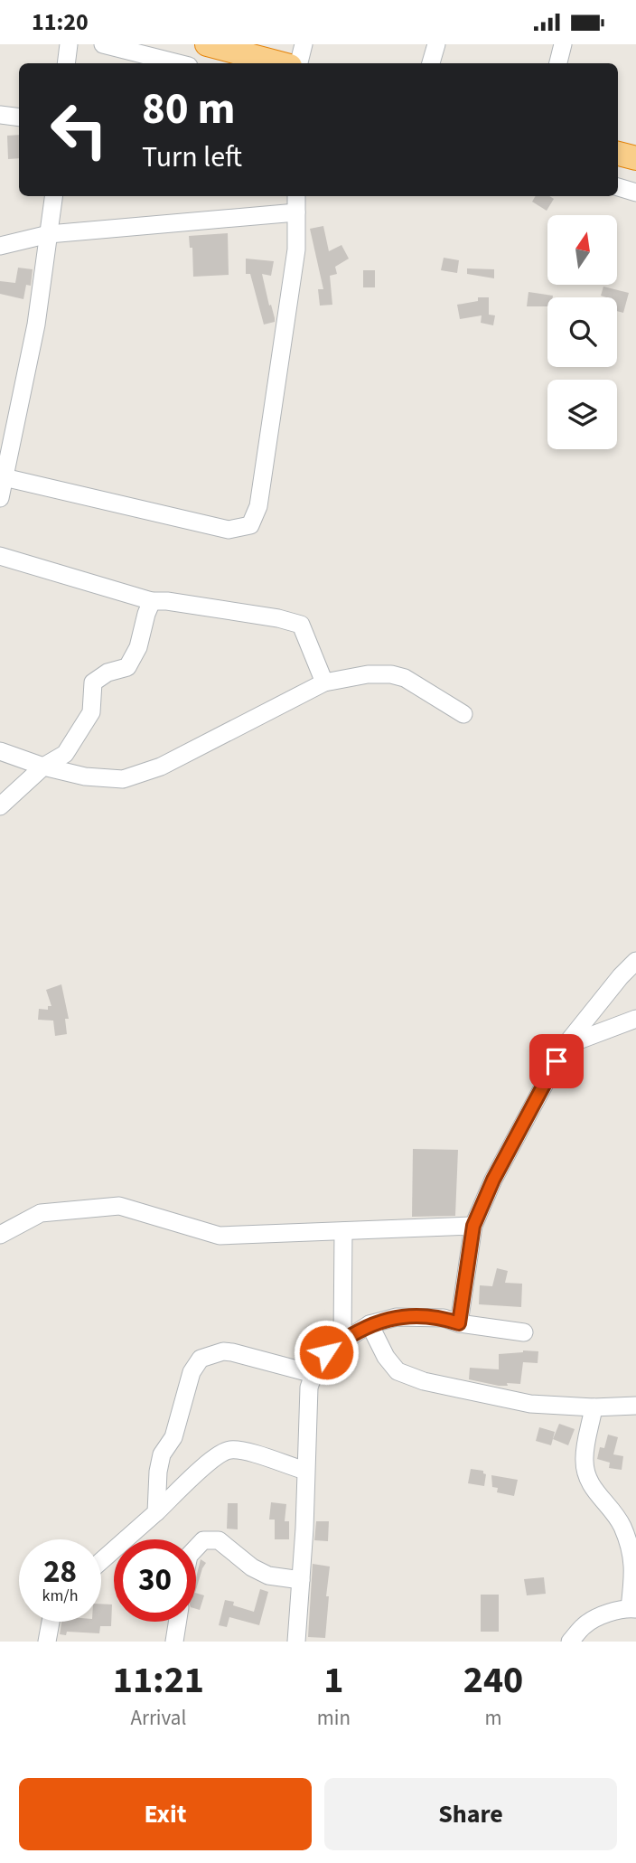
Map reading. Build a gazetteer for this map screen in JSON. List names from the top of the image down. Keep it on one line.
{"north":"top","page":{"status":"11:20","turn":["80 m","Turn left"],"speed":"28 km/h","limit":"30","eta":["11:21","Arrival","1","min","240","m"],"buttons":["Exit","Share"]}}
